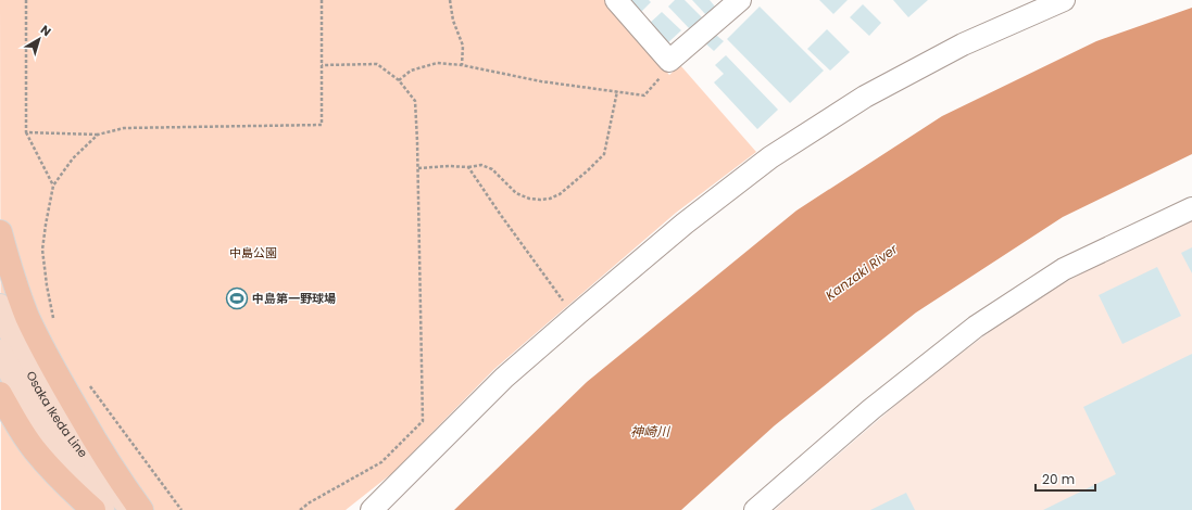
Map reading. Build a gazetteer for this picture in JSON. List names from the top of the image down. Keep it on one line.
{"streets":{"main road":["Osaka Ikeda Line"]},"water":["Kanzaki River","神崎川"],"parks":["中島公園"],"places":{"sports":["中島第一野球場"]},"scale_bar":"20 m","north":"top right"}
